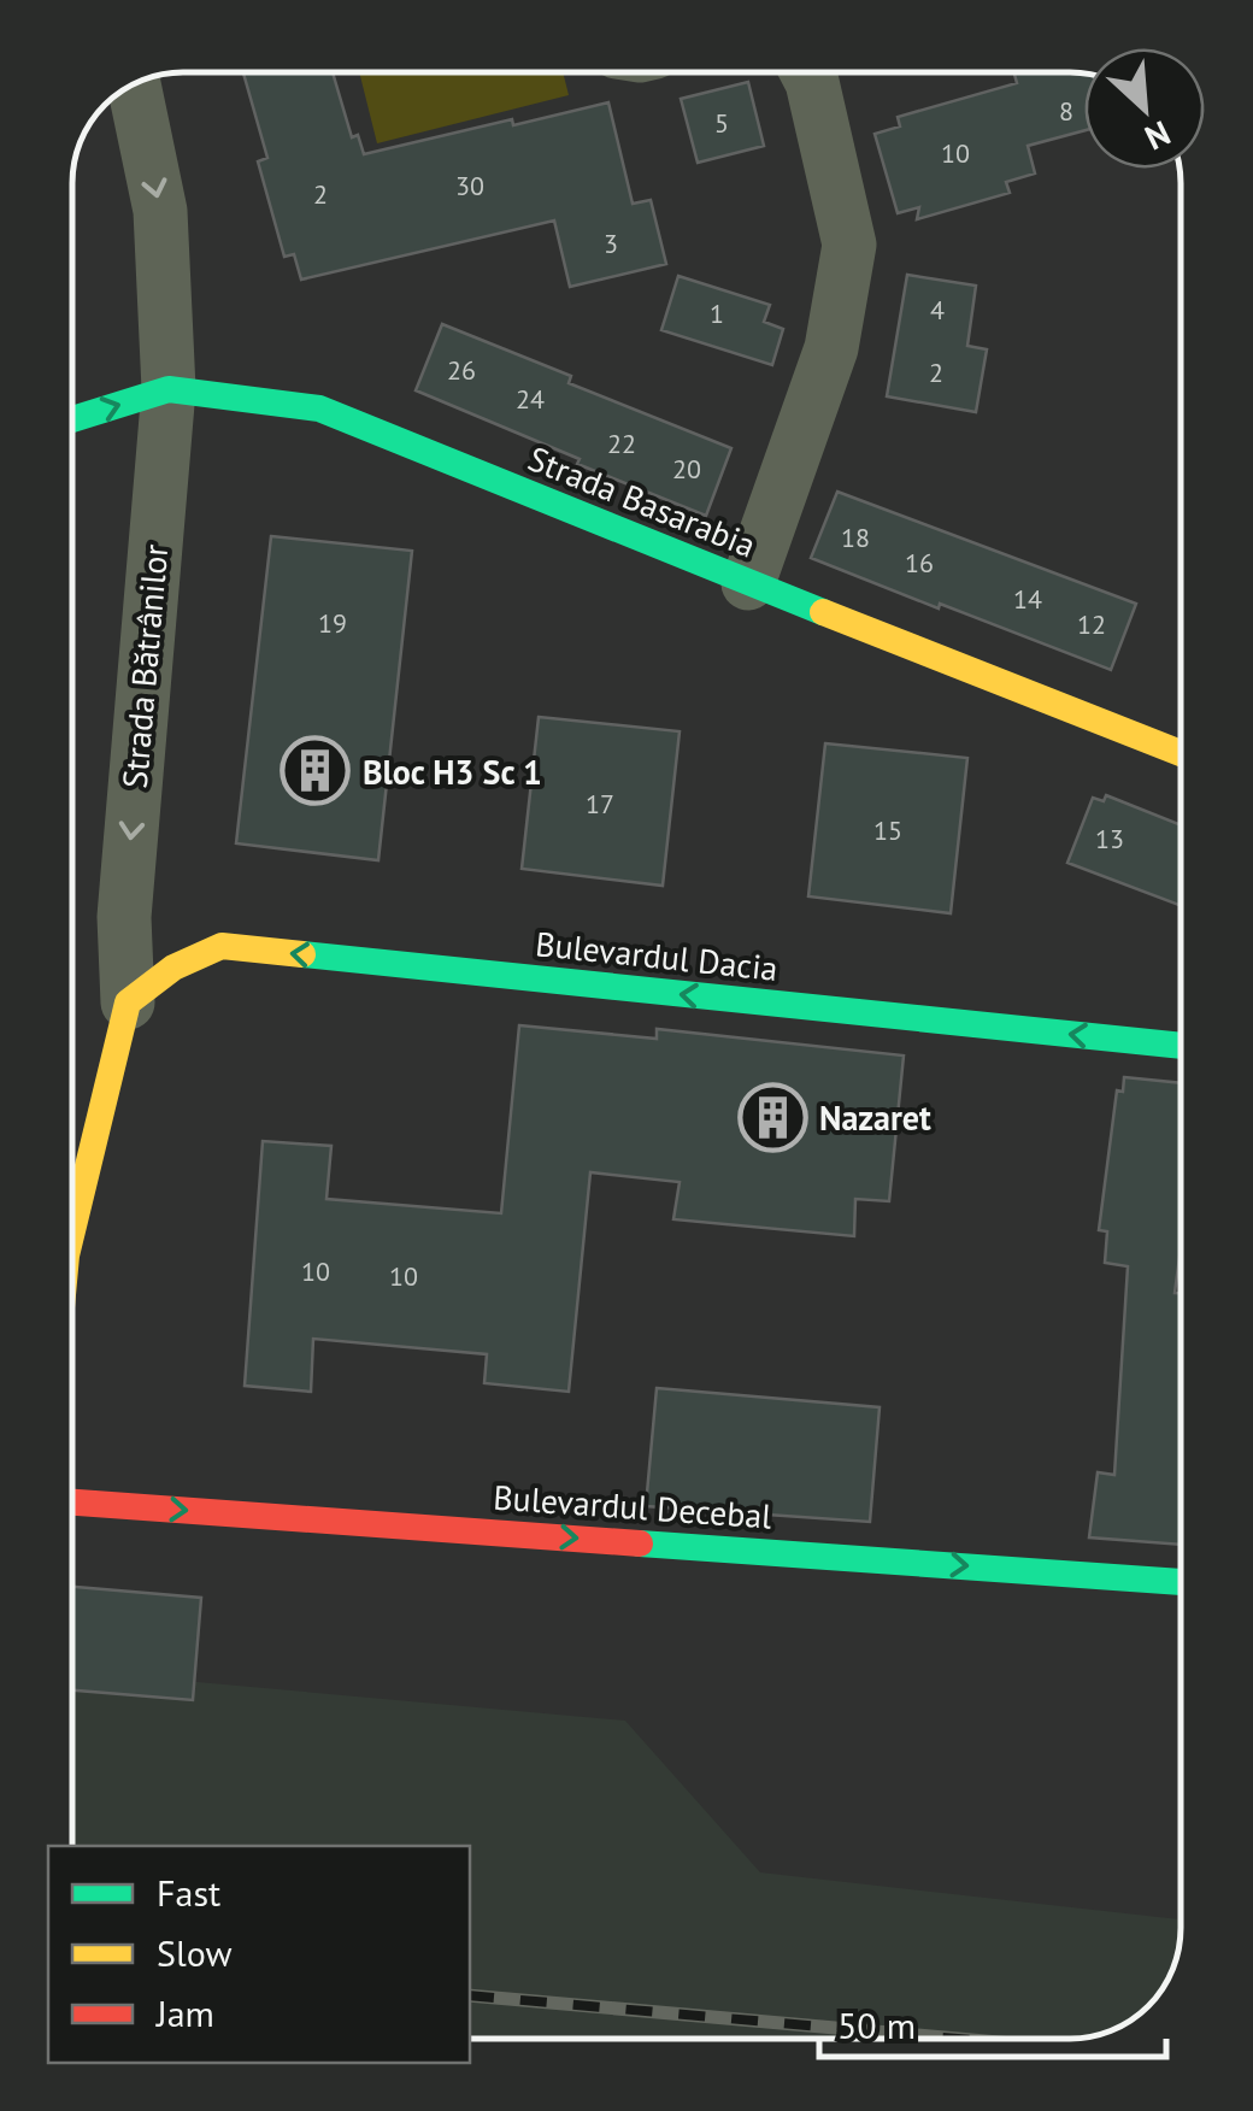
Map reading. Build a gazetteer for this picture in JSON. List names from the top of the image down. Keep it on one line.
{"streets":{"main road":["Strada Basarabia","Strada Bătrânilor","Bulevardul Dacia","Bulevardul Decebal"]},"crossings":[["Strada Basarabia","Strada Bătrânilor"],["Strada Bătrânilor","Bulevardul Dacia"]],"one_way":["Strada Bătrânilor","Bulevardul Dacia","Bulevardul Decebal"],"places":{"building":["Bloc H3 Sc 1","Nazaret"]},"house_numbers":["8","5","10","30","2","3","4","1","26","2","24","22","20","18","16","14","19","12","17","15","13","10","10"],"legend":["Fast","Slow","Jam"],"scale_bar":"50 m","north":"bottom right"}
